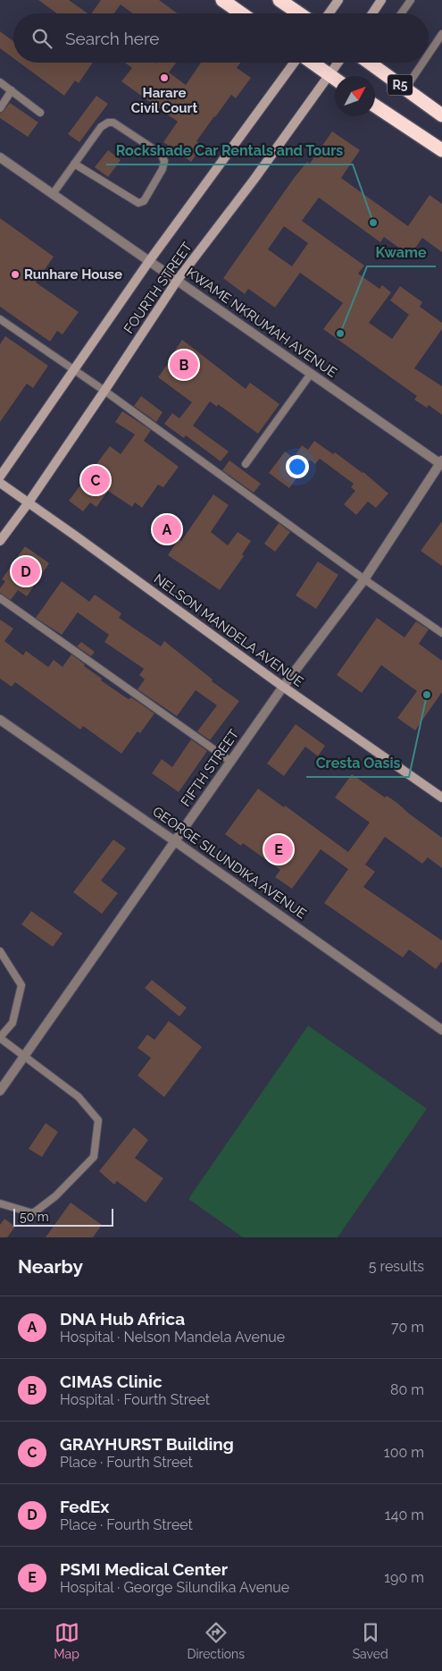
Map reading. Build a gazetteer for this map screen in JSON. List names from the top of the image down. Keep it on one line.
{"streets":{"highway":["R5"],"main road":["FOURTH STREET","NELSON MANDELA AVENUE"],"street":["KWAME NKRUMAH AVENUE","FIFTH STREET","GEORGE SILUNDIKA AVENUE"]},"crossings":[["FOURTH STREET","KWAME NKRUMAH AVENUE"],["FOURTH STREET","NELSON MANDELA AVENUE"],["KWAME NKRUMAH AVENUE","FIFTH STREET"],["NELSON MANDELA AVENUE","FIFTH STREET"],["FIFTH STREET","GEORGE SILUNDIKA AVENUE"]],"places":["Harare Civil Court","Rockshade Car Rentals and Tours","Runhare House","Kwame","Cresta Oasis"],"scale_bar":"50 m","north":"top right","page":{"search":"Search here","pins":["B","C","A","D","E"],"scale":"50 m","heading":["Nearby","5 results"],"list":[{"mark":"A","name":"DNA Hub Africa","note":"Hospital · Nelson Mandela Avenue","value":"70 m"},{"mark":"B","name":"CIMAS Clinic","note":"Hospital · Fourth Street","value":"80 m"},{"mark":"C","name":"GRAYHURST Building","note":"Place · Fourth Street","value":"100 m"},{"mark":"D","name":"FedEx","note":"Place · Fourth Street","value":"140 m"},{"mark":"E","name":"PSMI Medical Center","note":"Hospital · George Silundika Avenue","value":"190 m"}],"nav":["Map","Directions","Saved"]}}
